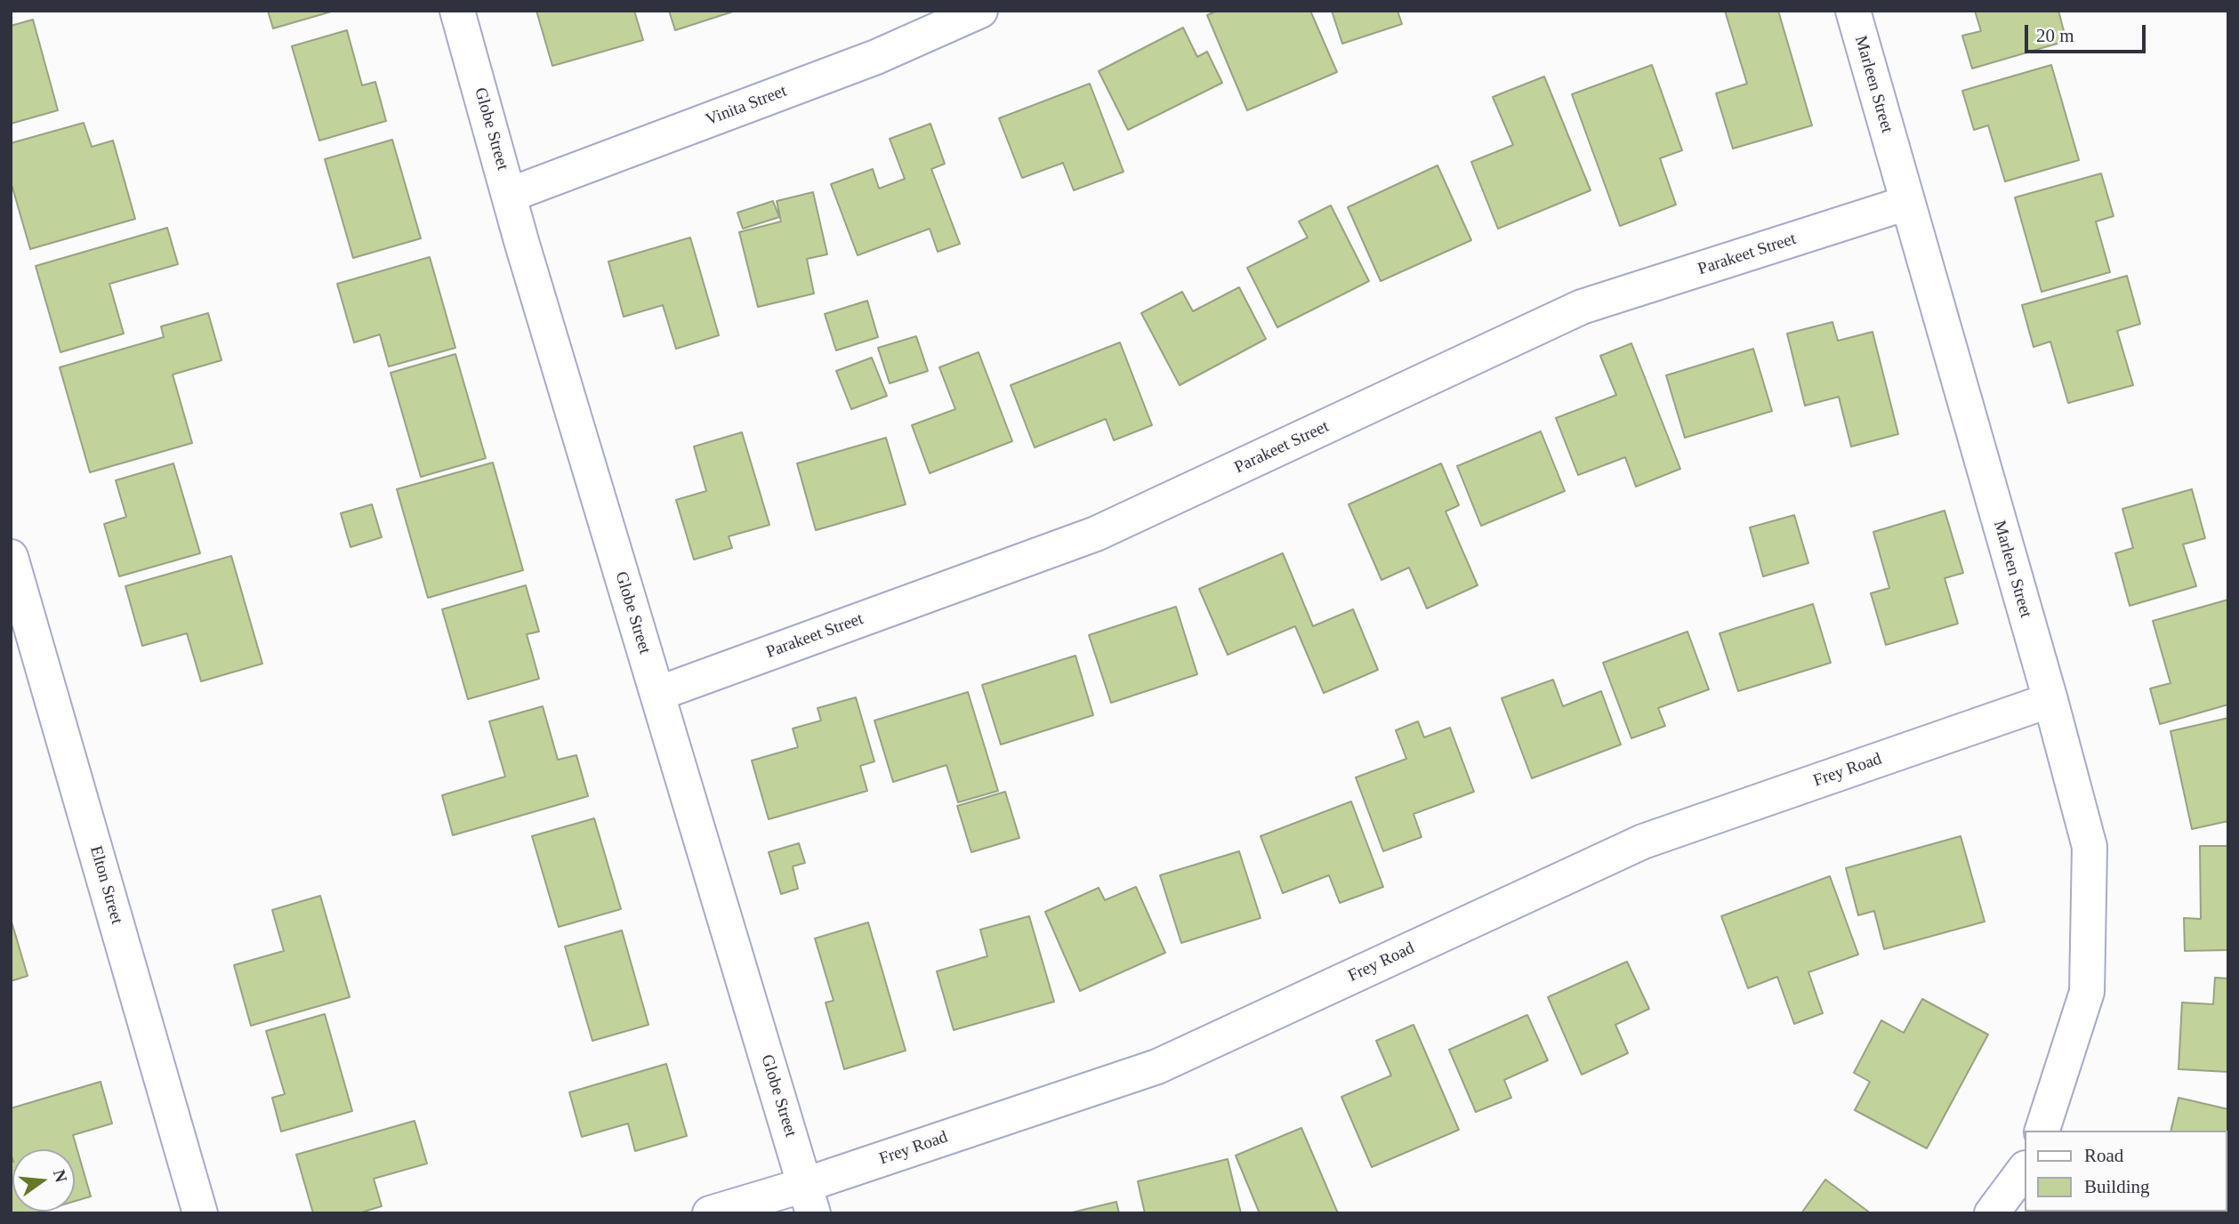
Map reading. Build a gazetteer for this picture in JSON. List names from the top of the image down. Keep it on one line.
{"streets":{"street":["Marleen Street","Vinita Street","Globe Street","Parakeet Street","Frey Road","Elton Street"]},"crossings":[["Marleen Street","Parakeet Street"],["Marleen Street","Frey Road"],["Vinita Street","Globe Street"],["Globe Street","Parakeet Street"],["Globe Street","Frey Road"]],"legend":["Road","Building"],"scale_bar":"20 m","north":"right"}
